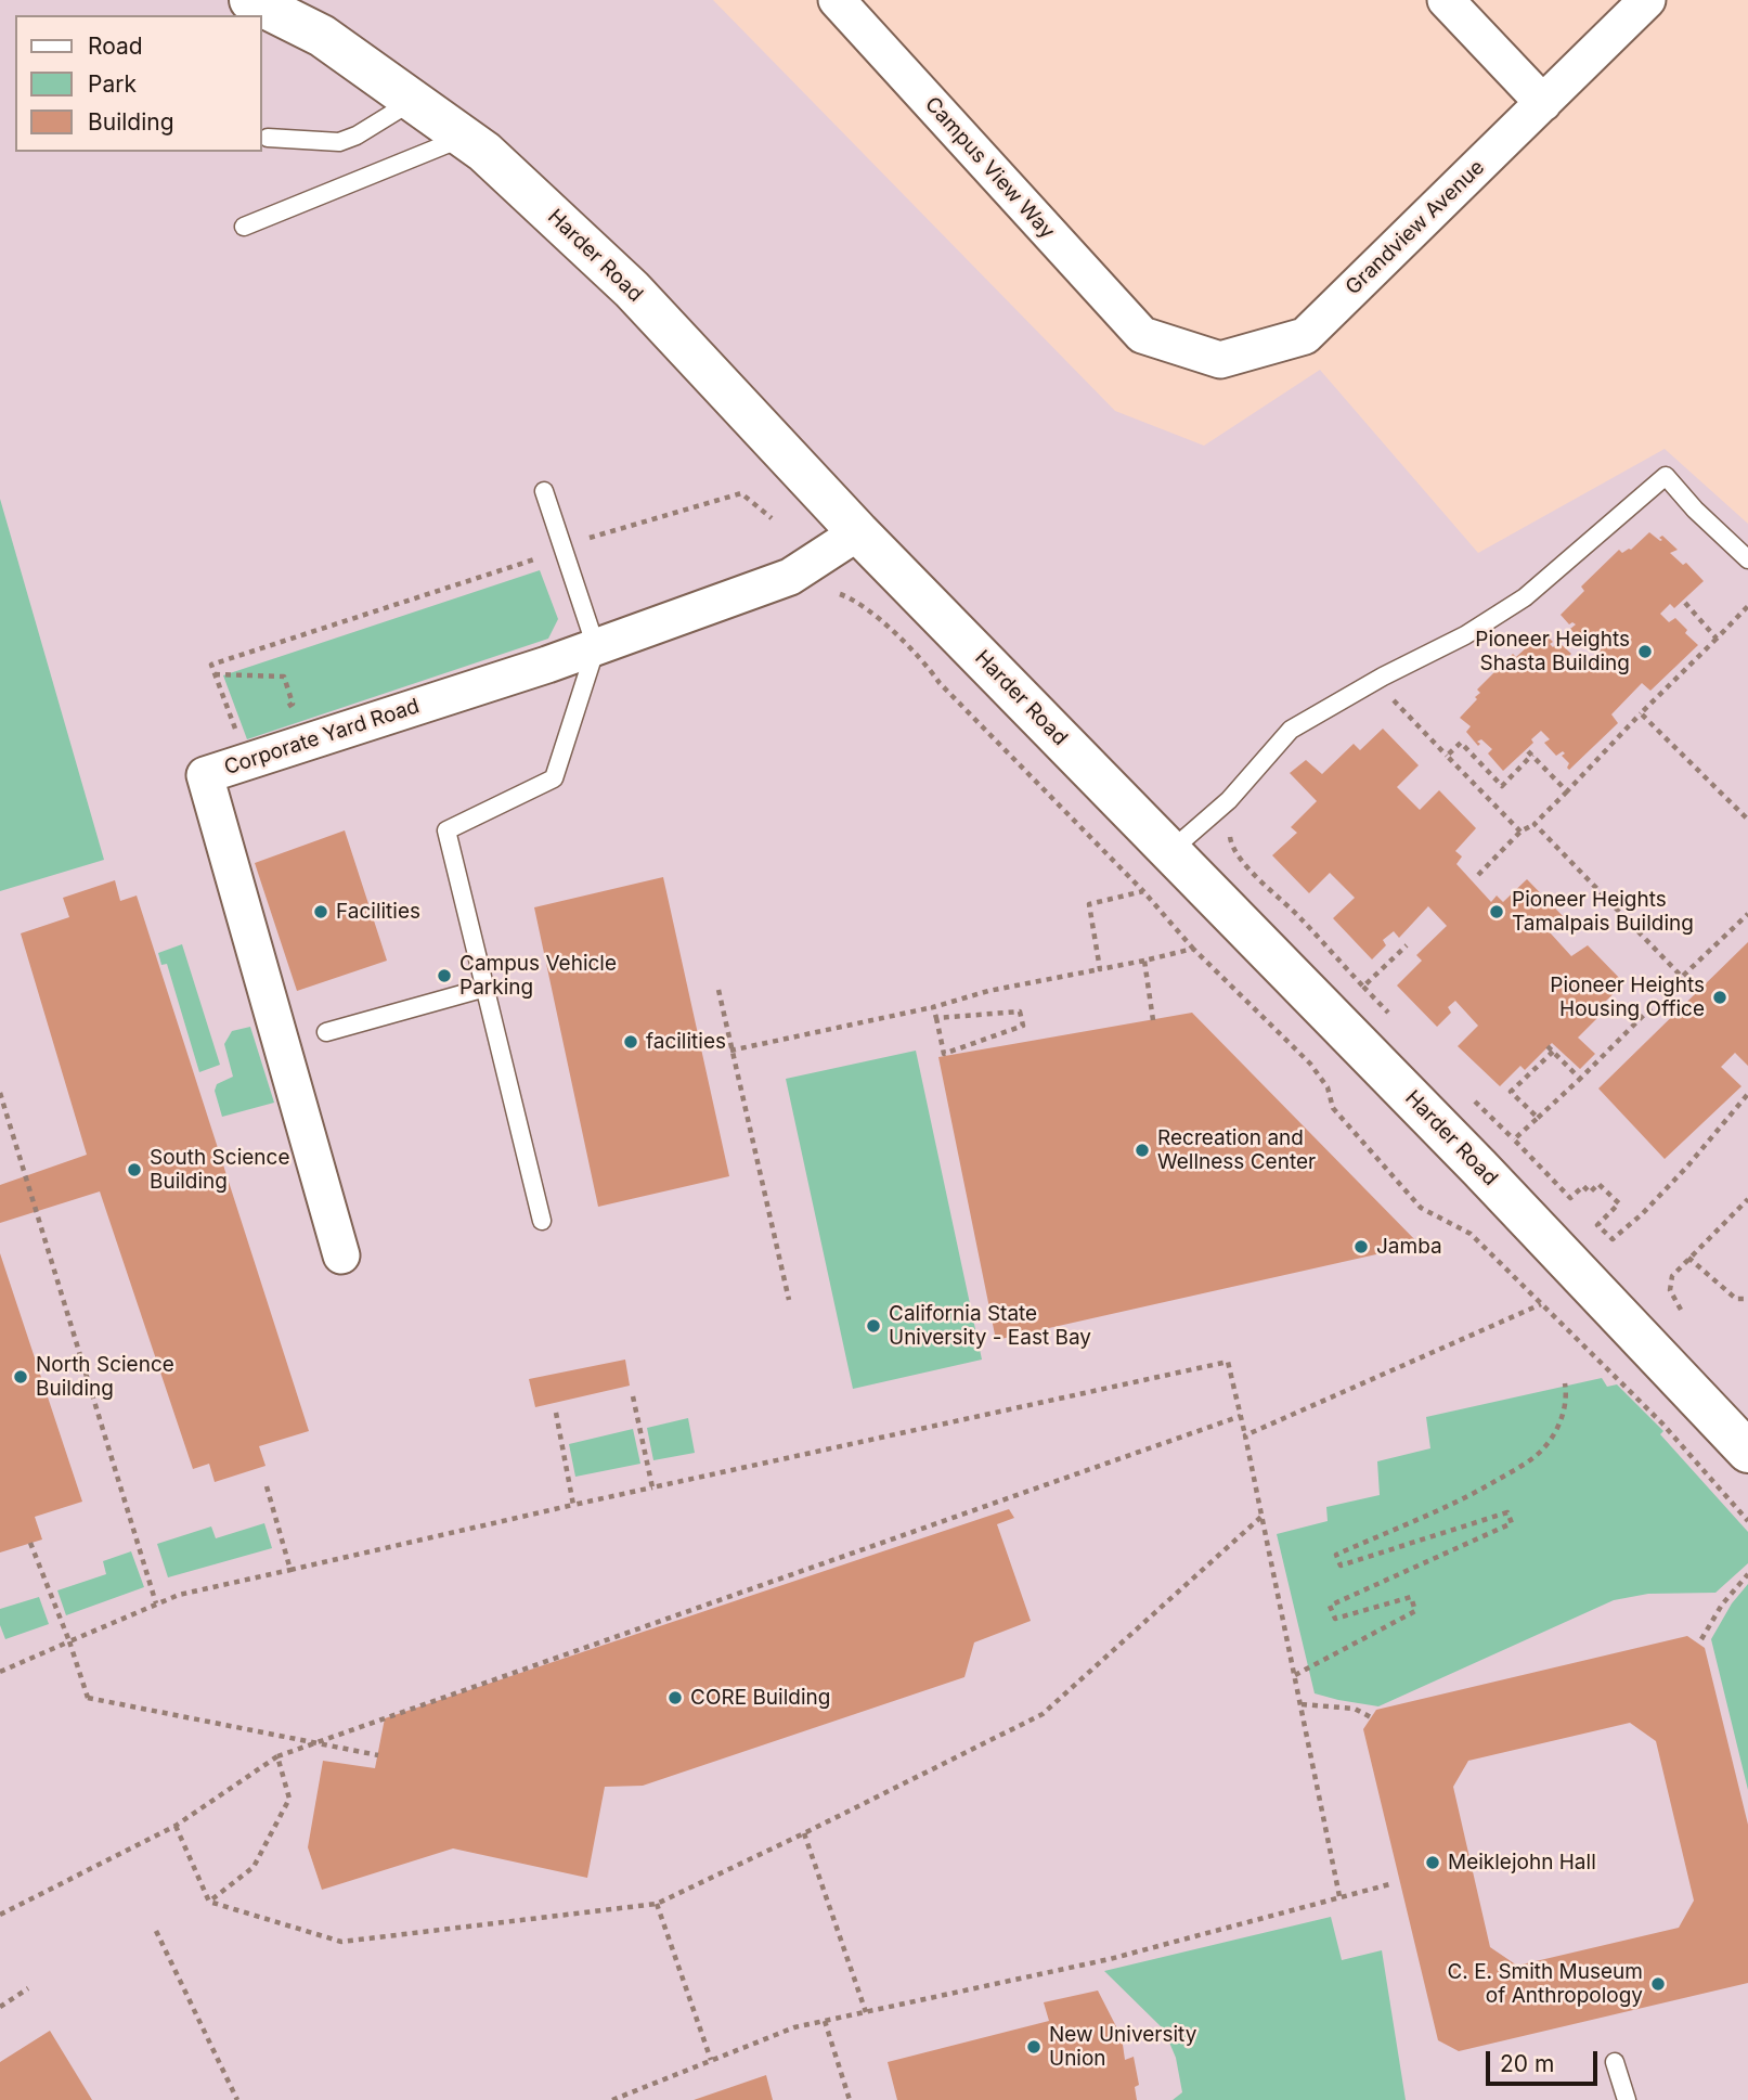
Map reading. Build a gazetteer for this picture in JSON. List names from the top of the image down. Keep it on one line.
{"streets":{"street":["Campus View Way","Grandview Avenue","Harder Road","Corporate Yard Road"]},"crossings":[["Campus View Way","Grandview Avenue"],["Harder Road","Corporate Yard Road"]],"places":["Pioneer Heights Shasta Building","Facilities","Pioneer Heights Tamalpais Building","Campus Vehicle Parking","Pioneer Heights Housing Office","facilities","Recreation and Wellness Center","South Science Building","Jamba","California State University - East Bay","North Science Building","CORE Building","Meiklejohn Hall","C. E. Smith Museum of Anthropology","New University Union"],"legend":["Road","Park","Building"],"scale_bar":"20 m"}
